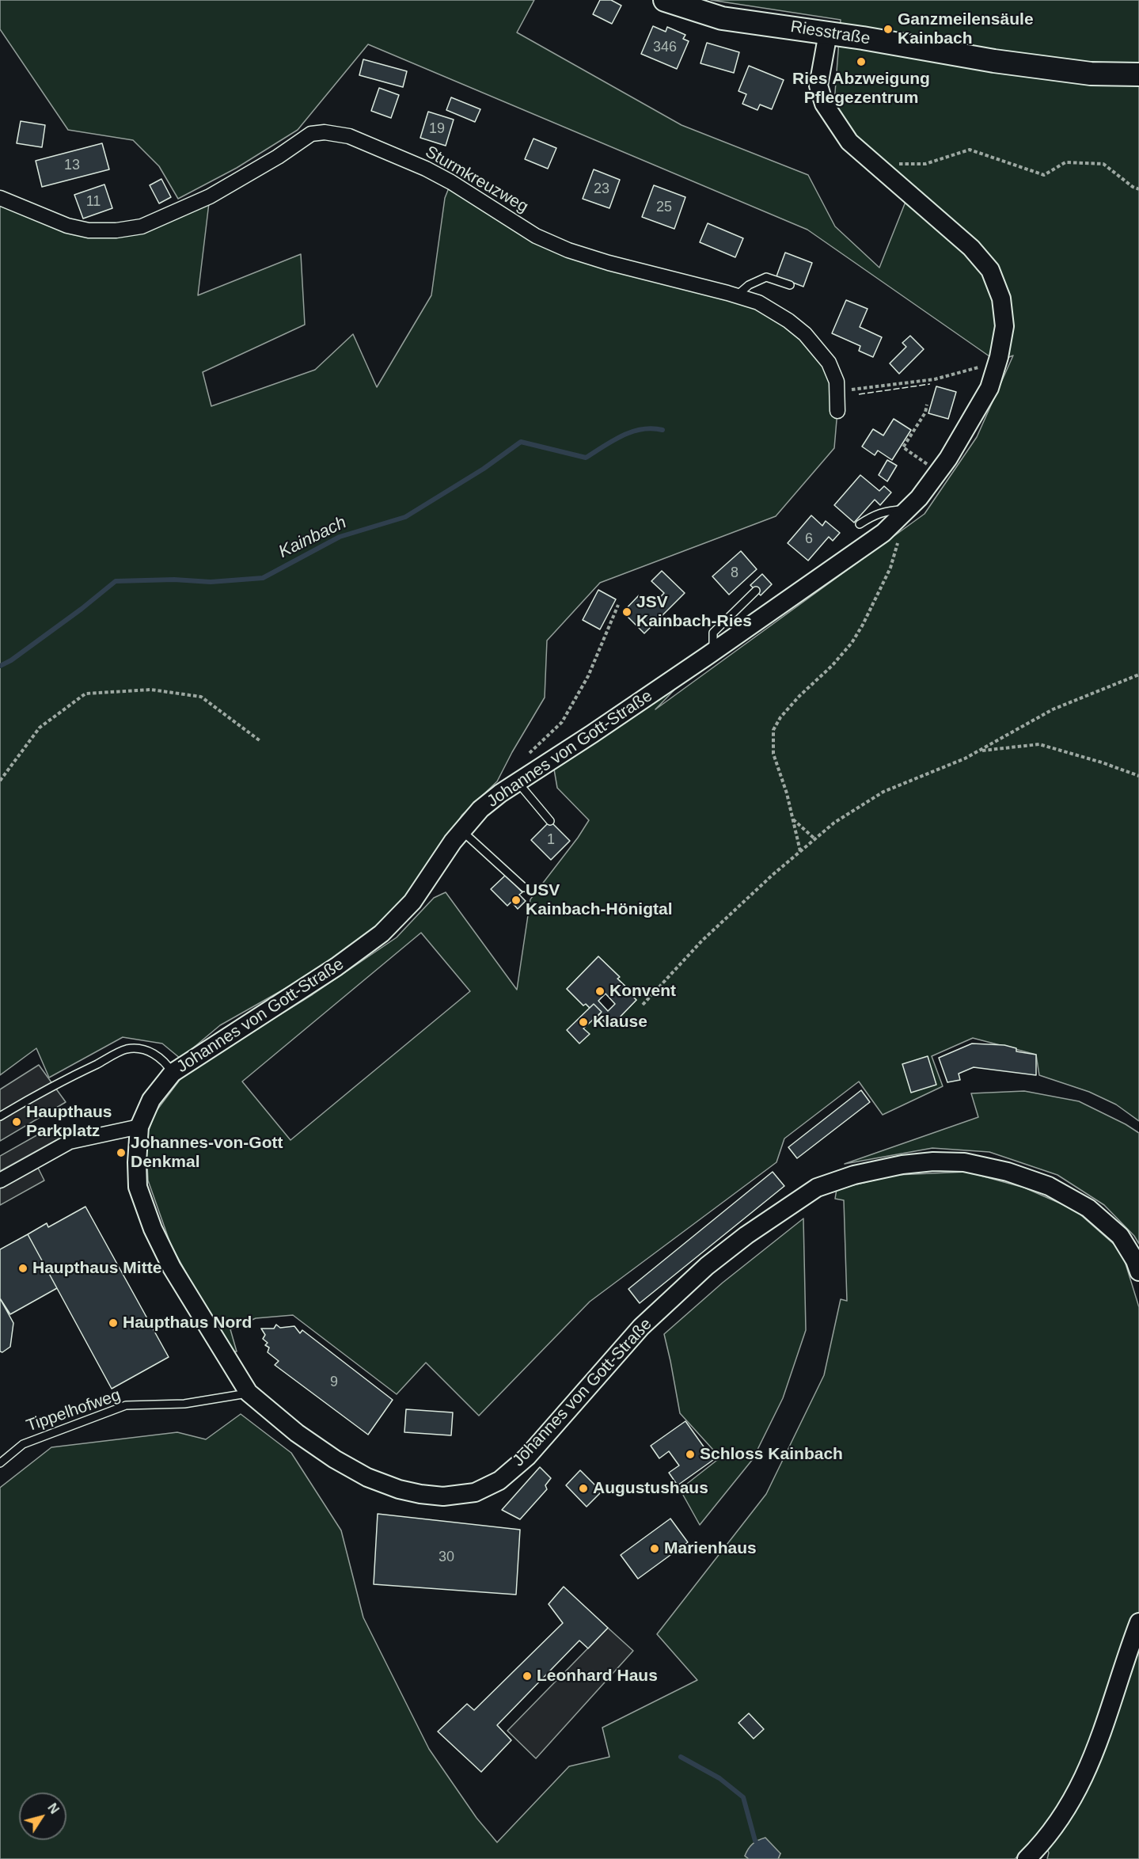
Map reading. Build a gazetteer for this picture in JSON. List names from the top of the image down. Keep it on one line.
{"streets":{"main road":["Riesstraße"],"street":["Sturmkreuzweg","Johannes von Gott-Straße"],"lane":["Tippelhofweg"]},"crossings":[["Riesstraße","Johannes von Gott-Straße"],["Johannes von Gott-Straße","Tippelhofweg"]],"water":["Kainbach"],"places":["Ganzmeilensäule Kainbach","Ries Abzweigung Pflegezentrum","JSV Kainbach-Ries","USV Kainbach-Hönigtal","Konvent","Klause","Haupthaus Parkplatz","Johannes-von-Gott Denkmal","Haupthaus Mitte","Haupthaus Nord","Schloss Kainbach","Augustushaus","Marienhaus","Leonhard Haus"],"house_numbers":["346","19","13","23","11","25","6","8","1","9","30"],"north":"top right"}
